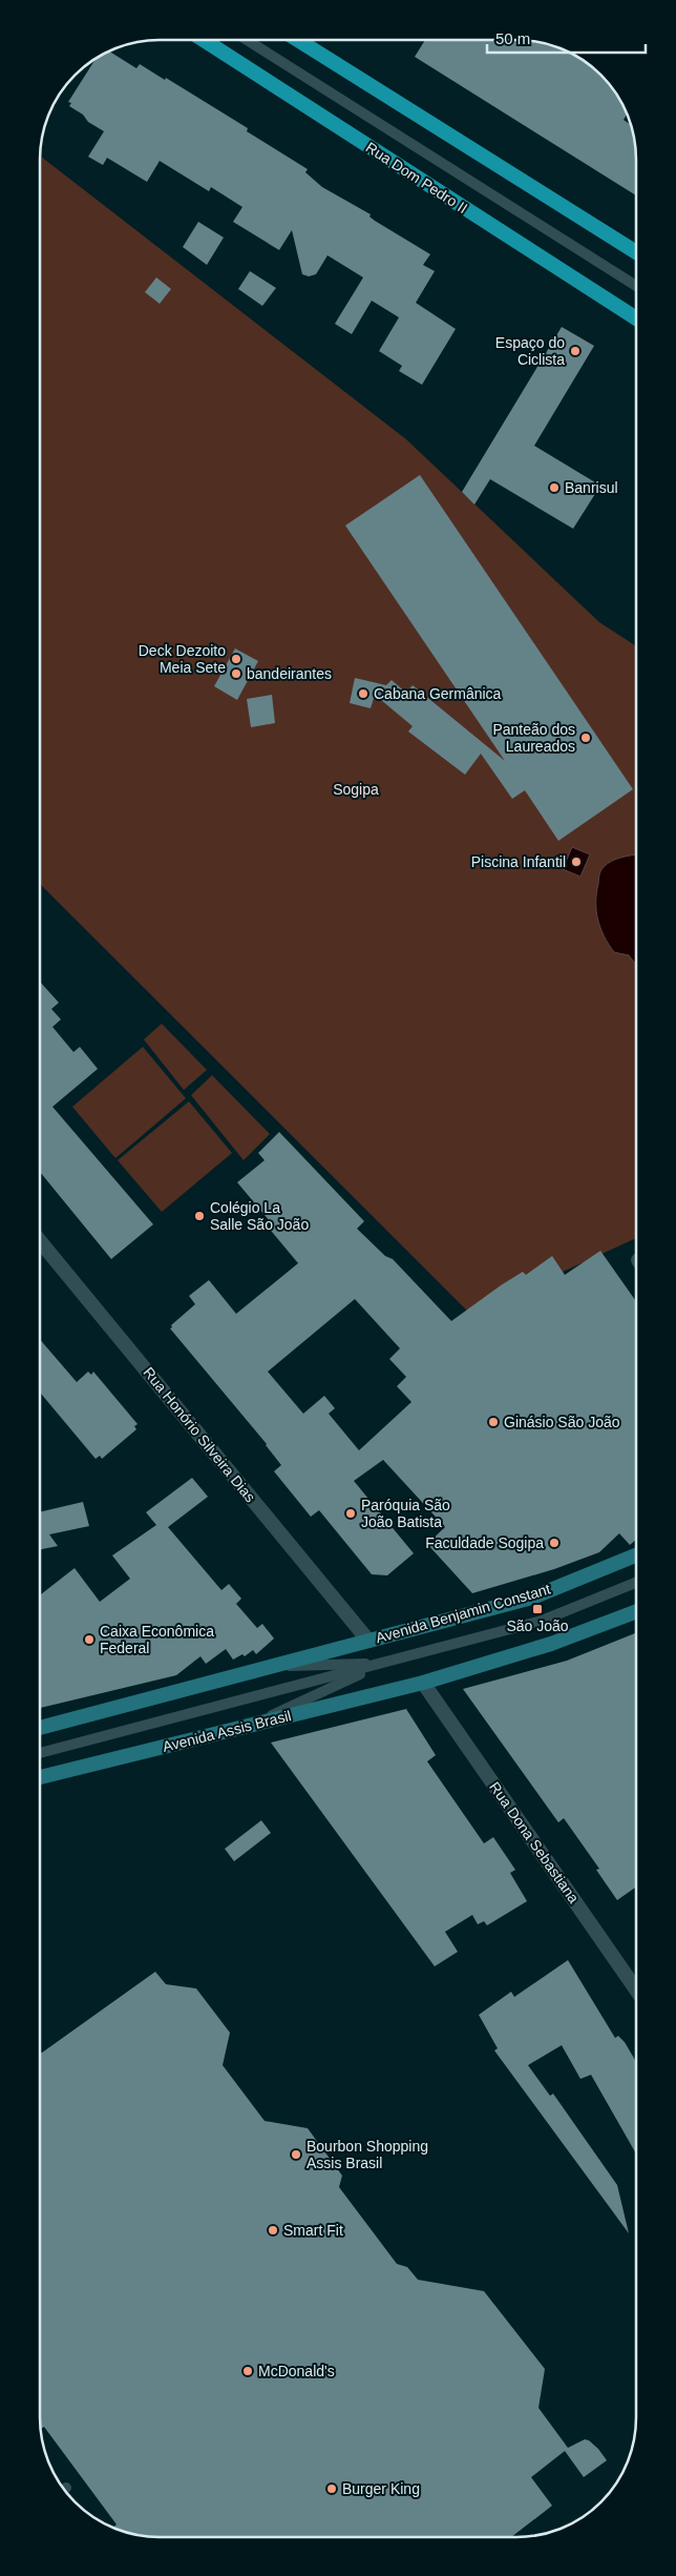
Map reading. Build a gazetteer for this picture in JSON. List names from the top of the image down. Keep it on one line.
{"streets":{"main road":["Rua Dom Pedro II","Avenida Benjamin Constant","Avenida Assis Brasil"],"street":["Rua Honório Silveira Dias","Rua Dona Sebastiana"]},"crossings":[["Rua Honório Silveira Dias","Avenida Benjamin Constant"],["Avenida Assis Brasil","Rua Dona Sebastiana"]],"parks":["Sogipa"],"places":{"other":["Espaço do Ciclista","Banrisul","Deck Dezoito Meia Sete","bandeirantes","Cabana Germânica","Panteão dos Laureados","Piscina Infantil","Colégio La Salle São João","Ginásio São João","Paróquia São João Batista","Faculdade Sogipa","Caixa Econômica Federal","Bourbon Shopping Assis Brasil","Smart Fit","McDonald's","Burger King"],"transit":["São João"]},"scale_bar":"50 m"}
